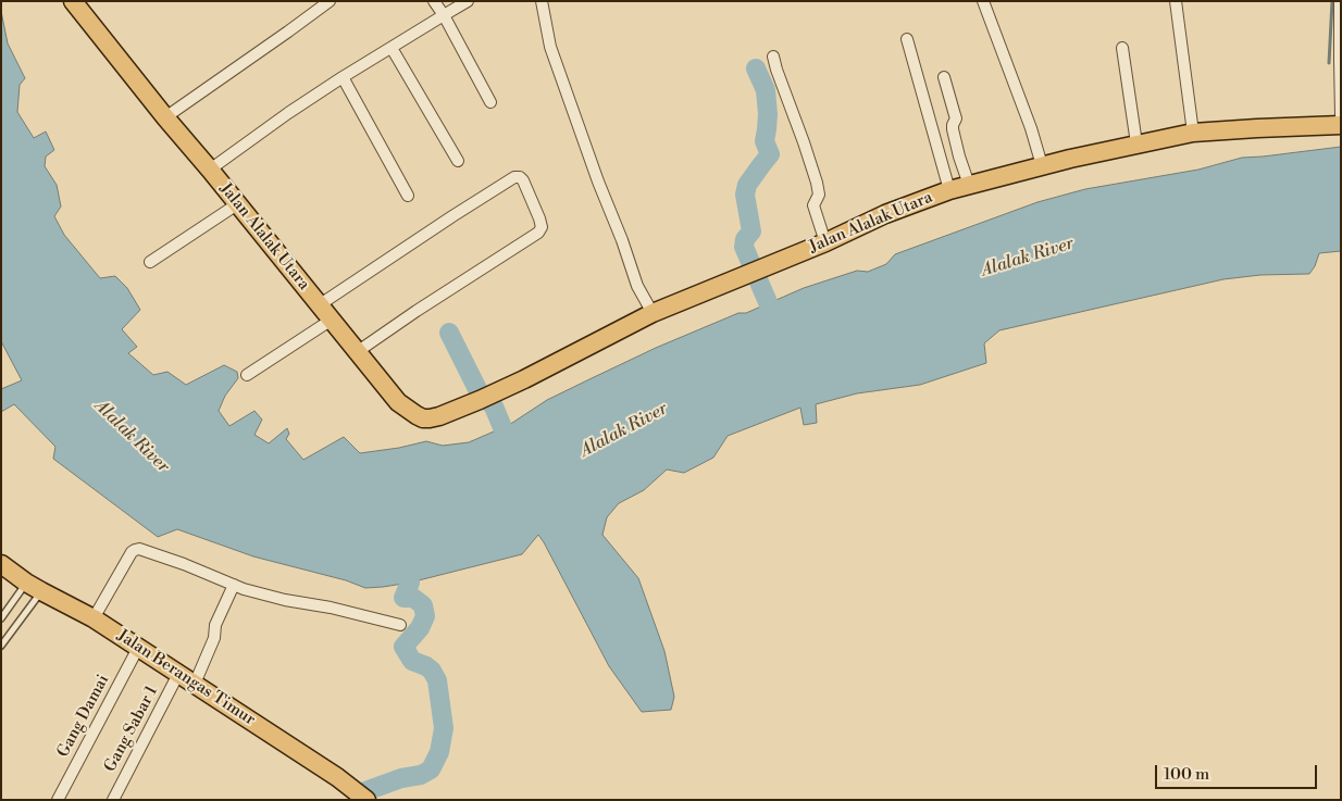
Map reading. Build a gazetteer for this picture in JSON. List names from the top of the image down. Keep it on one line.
{"streets":{"main road":["Jalan Alalak Utara","Jalan Berangas Timur"],"street":["Gang Damai","Gang Sabar 1"]},"crossings":[["Jalan Berangas Timur","Gang Damai"],["Jalan Berangas Timur","Gang Sabar 1"]],"water":["Alalak River"],"scale_bar":"100 m"}
